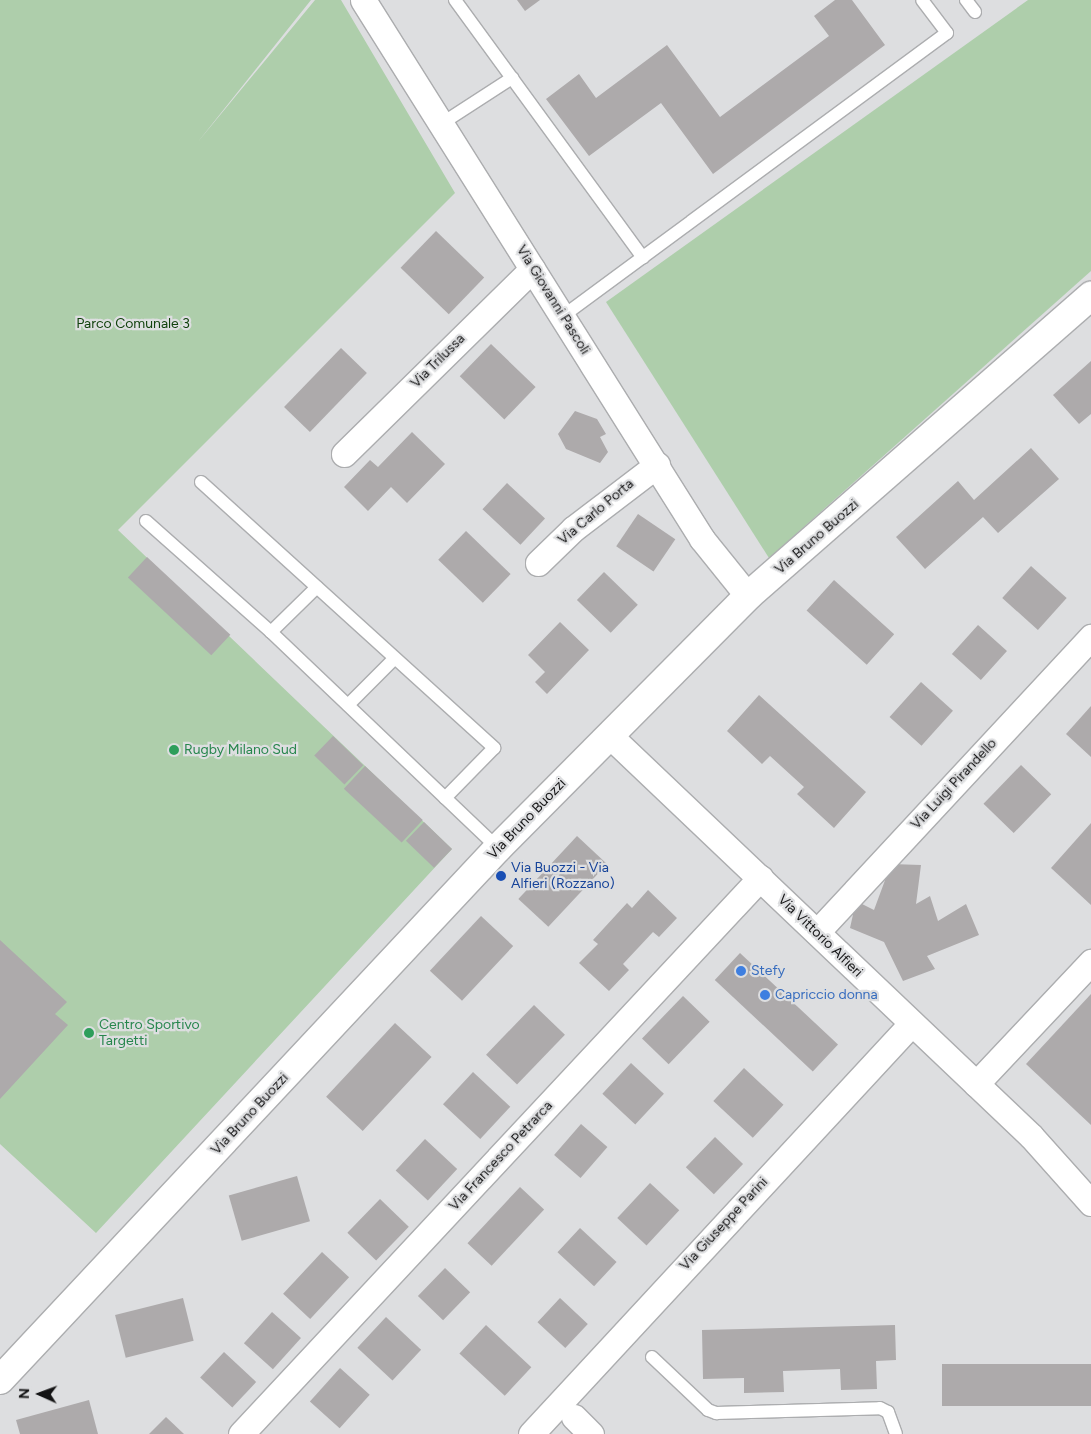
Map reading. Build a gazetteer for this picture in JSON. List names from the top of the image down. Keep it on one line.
{"streets":{"main road":["Via Bruno Buozzi"],"street":["Via Giovanni Pascoli","Via Trilussa","Via Carlo Porta","Via Luigi Pirandello","Via Vittorio Alfieri","Via Francesco Petrarca","Via Giuseppe Parini"]},"crossings":[["Via Giovanni Pascoli","Via Trilussa"],["Via Giovanni Pascoli","Via Carlo Porta"],["Via Giovanni Pascoli","Via Bruno Buozzi"],["Via Bruno Buozzi","Via Vittorio Alfieri"],["Via Luigi Pirandello","Via Vittorio Alfieri"],["Via Vittorio Alfieri","Via Francesco Petrarca"],["Via Vittorio Alfieri","Via Giuseppe Parini"]],"parks":["Parco Comunale 3"],"places":["Rugby Milano Sud","Via Buozzi - Via Alfieri (Rozzano)","Stefy","Capriccio donna","Centro Sportivo Targetti"],"north":"left"}
